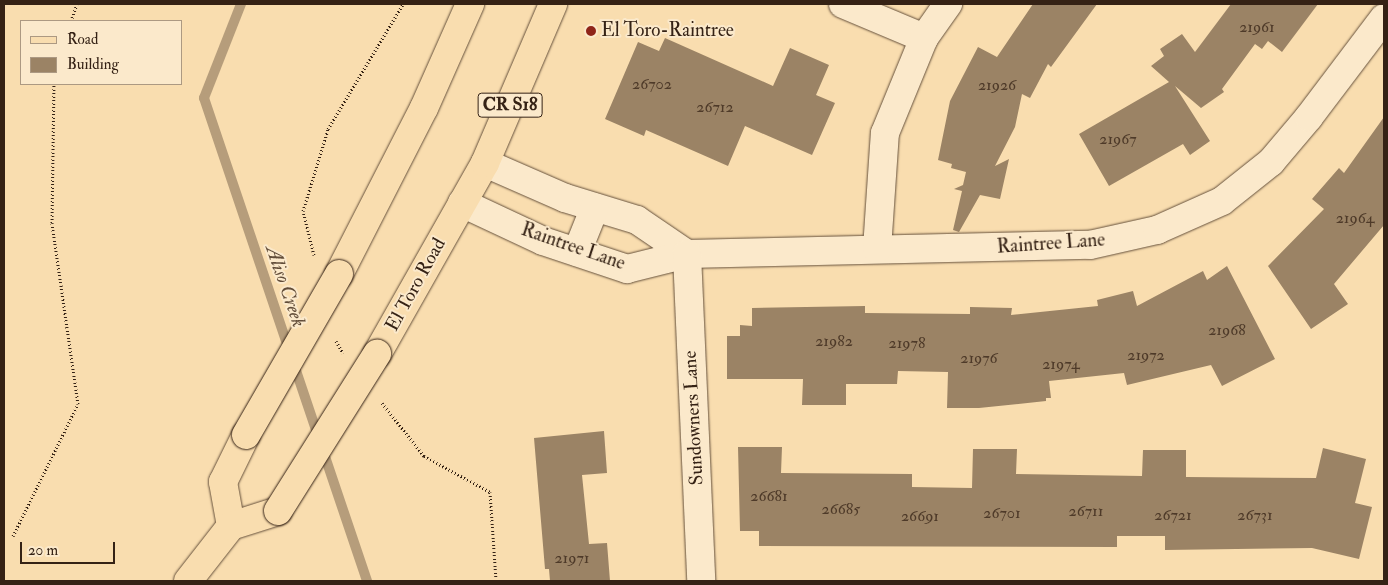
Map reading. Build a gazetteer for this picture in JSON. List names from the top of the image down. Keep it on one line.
{"streets":{"main road":["CR S18","El Toro Road"],"street":["Raintree Lane","Sundowners Lane"]},"crossings":[["Raintree Lane","El Toro Road"],["Raintree Lane","Sundowners Lane"]],"water":["Aliso Creek"],"places":["El Toro-Raintree"],"house_numbers":["21961","26702","21926","26712","21967","21964","21968","21982","21978","21972","21976","21974","26681","26685","26711","26701","26721","26731","26691","21971"],"legend":["Road","Building"],"scale_bar":"20 m"}
